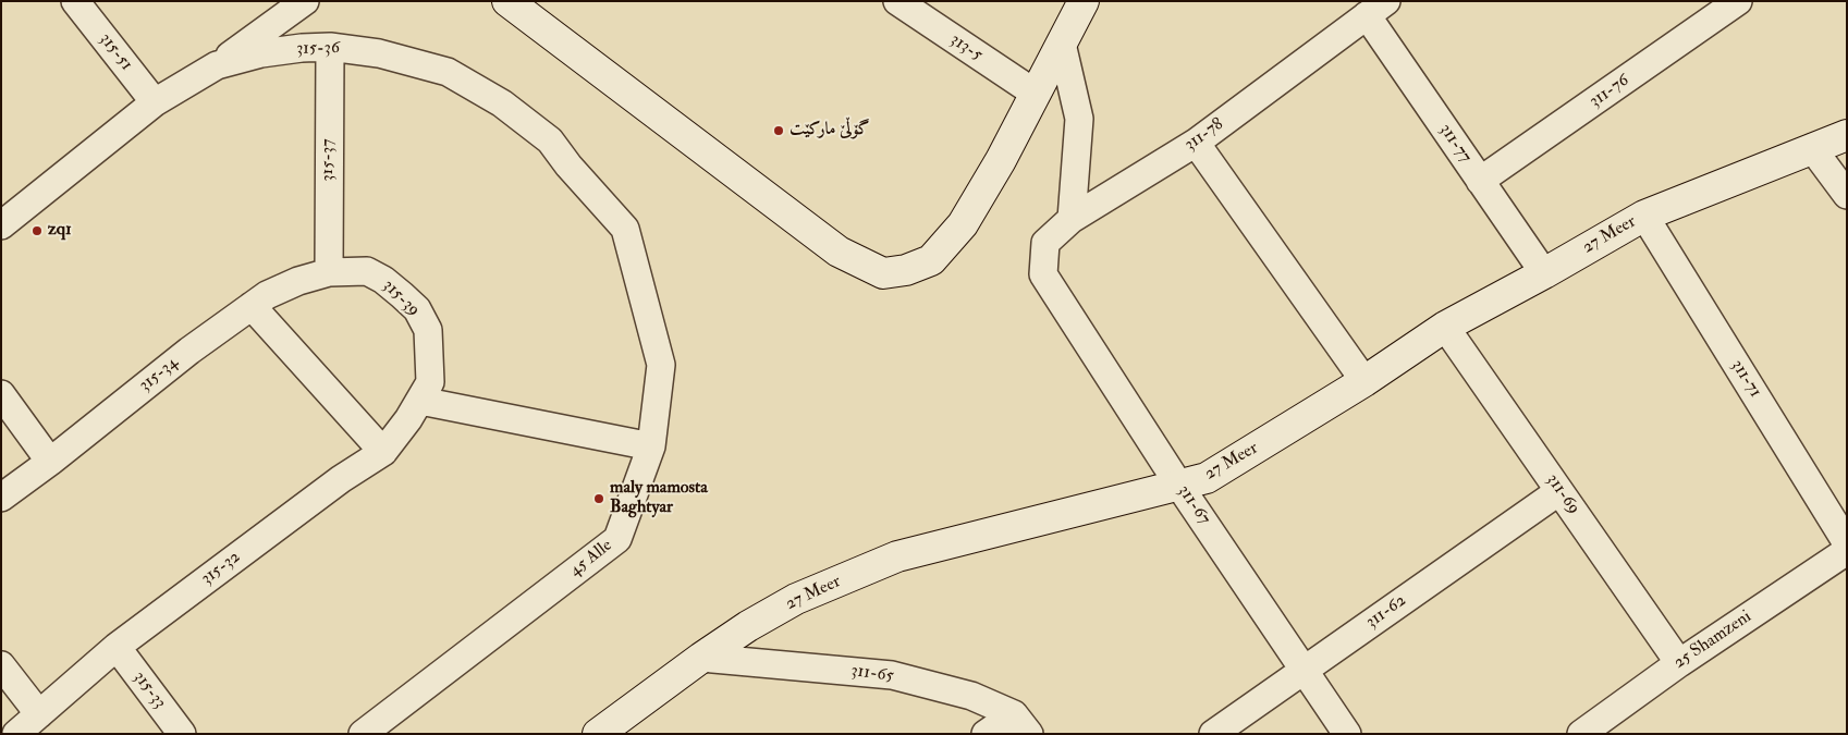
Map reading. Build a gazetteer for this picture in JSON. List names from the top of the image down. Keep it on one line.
{"streets":{"street":["313-5","315-36","315-51","311-76","311-78","311-77","315-37","27 Meer","315-39","315-34","311-71","311-69","311-67","45 Alle","315-32","311-62","25 Shamzeni","311-65","315-33"]},"crossings":[["315-36","315-51"],["315-36","315-37"],["315-36","45 Alle"],["311-76","311-77"],["311-78","311-77"],["311-78","311-67"],["311-77","27 Meer"],["315-37","315-39"],["315-37","315-34"],["27 Meer","311-71"],["27 Meer","311-69"],["27 Meer","311-67"],["27 Meer","311-65"],["315-39","315-34"],["315-39","315-32"],["311-69","311-62"],["311-69","25 Shamzeni"],["311-67","311-62"],["315-32","315-33"]],"places":["گۆڵێ مارکێت","zq1","maly mamosta Baghtyar"]}
